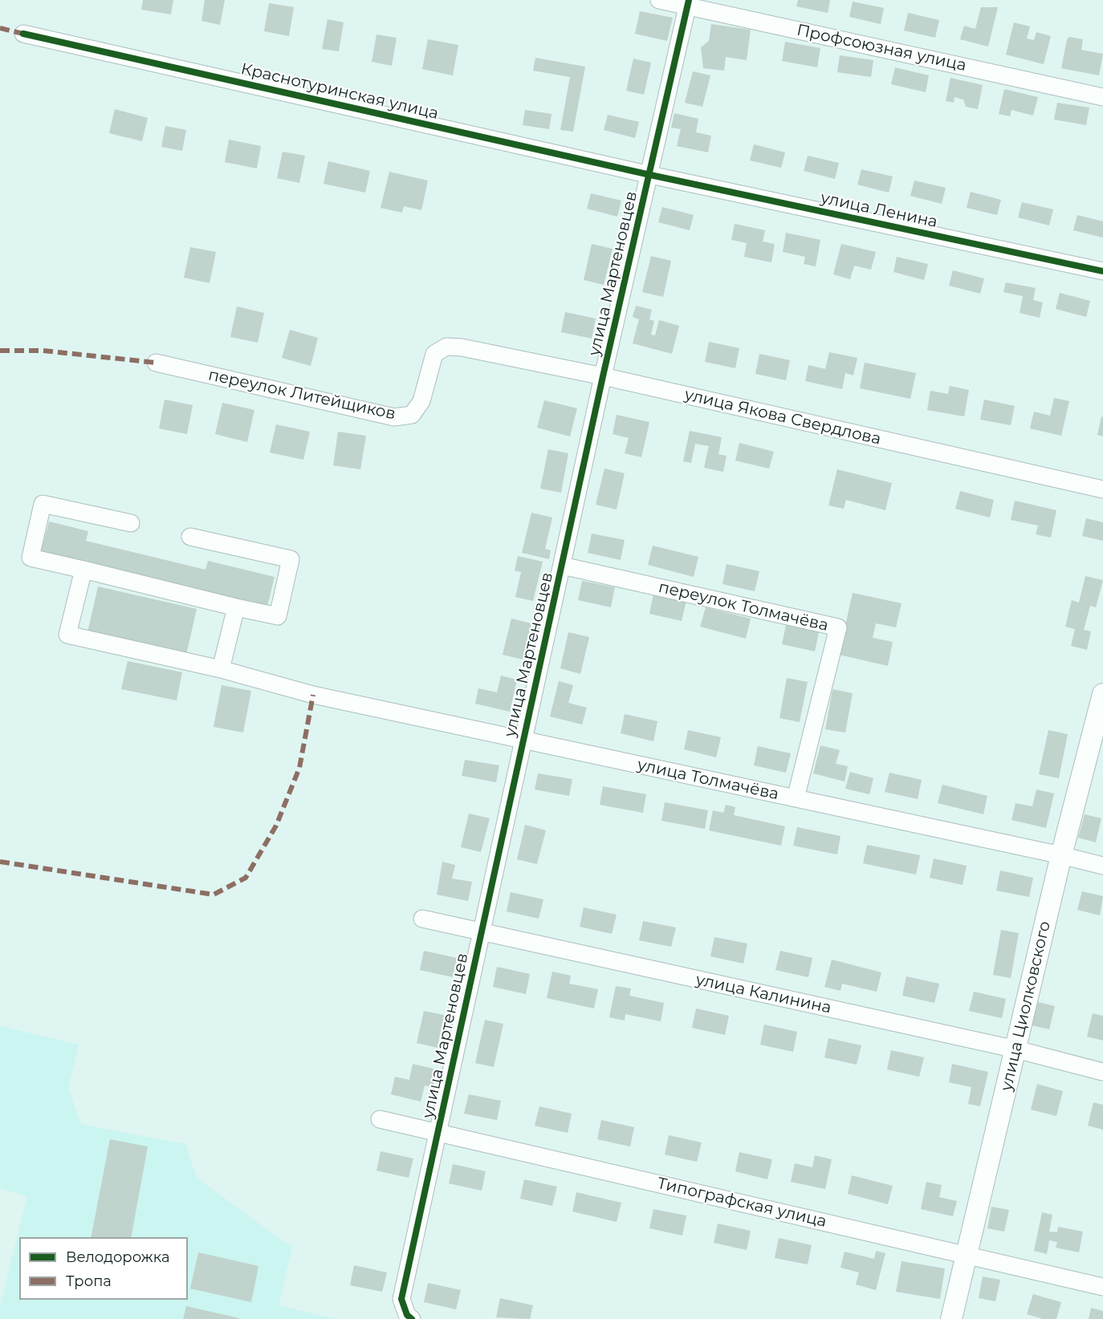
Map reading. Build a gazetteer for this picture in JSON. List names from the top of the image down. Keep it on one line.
{"streets":{"main road":["улица Циолковского"],"street":["Профсоюзная улица","Краснотуринская улица","улица Ленина","улица Мартеновцев","переулок Литейщиков","улица Якова Свердлова","переулок Толмачёва","улица Толмачёва","улица Калинина","Типографская улица"]},"crossings":[["Профсоюзная улица","улица Мартеновцев"],["Краснотуринская улица","улица Ленина"],["Краснотуринская улица","улица Мартеновцев"],["улица Ленина","улица Мартеновцев"],["улица Мартеновцев","улица Якова Свердлова"],["улица Мартеновцев","переулок Толмачёва"],["улица Мартеновцев","улица Толмачёва"],["улица Мартеновцев","улица Калинина"],["улица Мартеновцев","Типографская улица"],["переулок Литейщиков","улица Якова Свердлова"],["переулок Толмачёва","улица Толмачёва"],["улица Толмачёва","улица Циолковского"],["улица Калинина","улица Циолковского"],["улица Циолковского","Типографская улица"]],"legend":["Велодорожка","Тропа"]}
